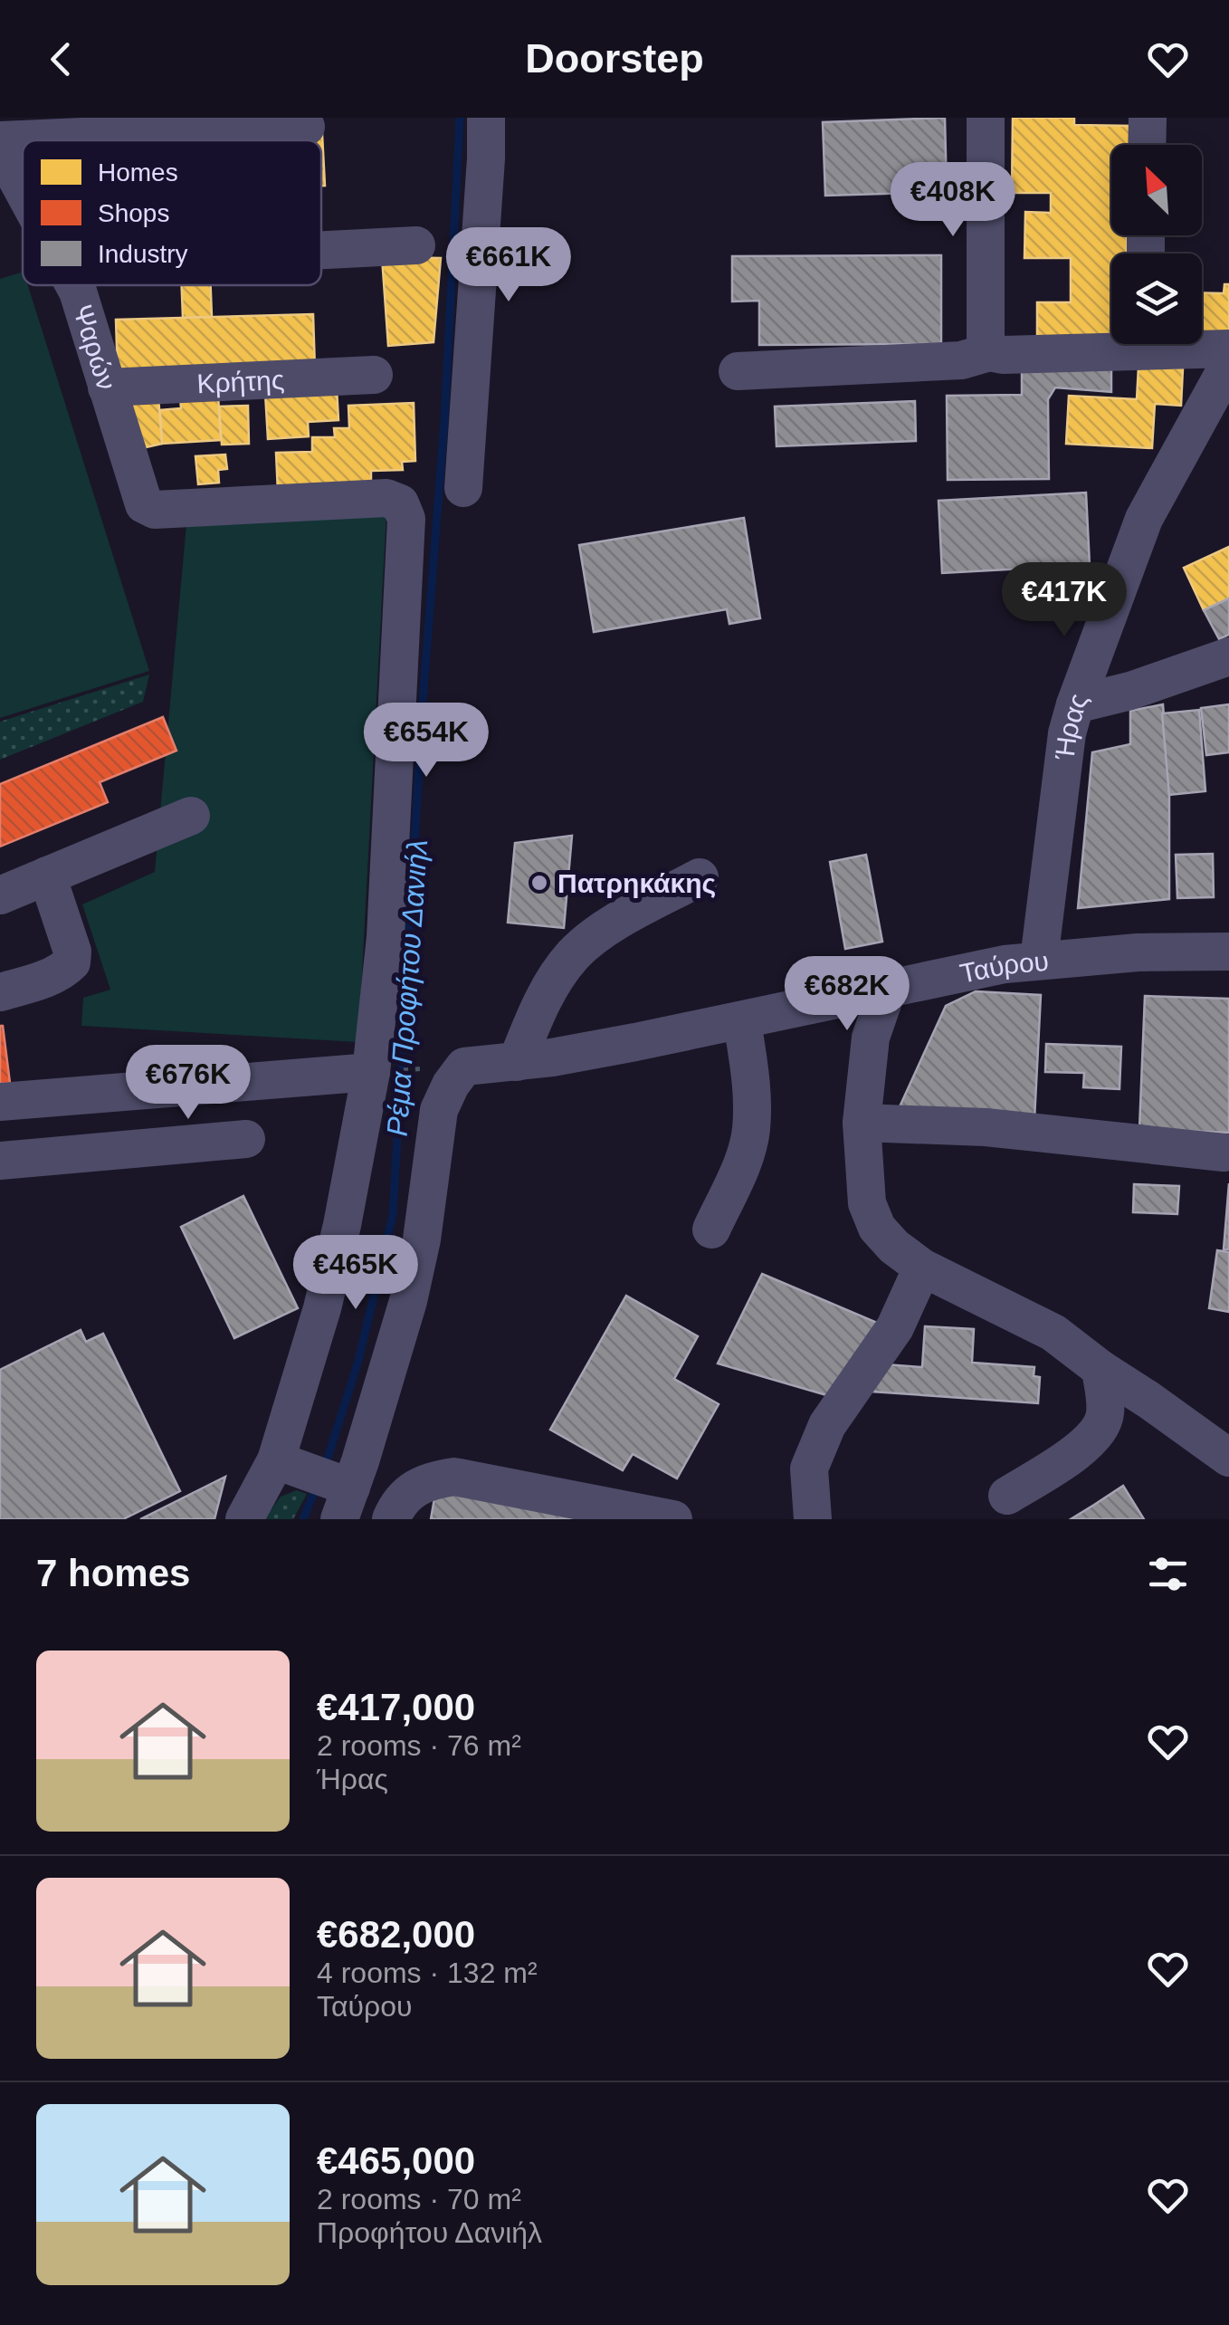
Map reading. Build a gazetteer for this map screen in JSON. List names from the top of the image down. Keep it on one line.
{"streets":{"street":["Ψαρών","Κρήτης","Ήρας","Ταύρου"]},"crossings":[["Ψαρών","Κρήτης"],["Ήρας","Ταύρου"]],"water":["Ρέμα Προφήτου Δανιήλ"],"places":["Πατρηκάκης"],"legend":["Homes","Shops","Industry"],"north":"top left","page":{"header":"Doorstep","price":["€408K","€661K","€417K","€654K","€682K","€676K","€465K"],"heading":"7 homes","list":[{"name":"€417,000","note":"2 rooms · 76 m² · Ήρας"},{"name":"€682,000","note":"4 rooms · 132 m² · Ταύρου"},{"name":"€465,000","note":"2 rooms · 70 m² · Προφήτου Δανιήλ"}]}}
